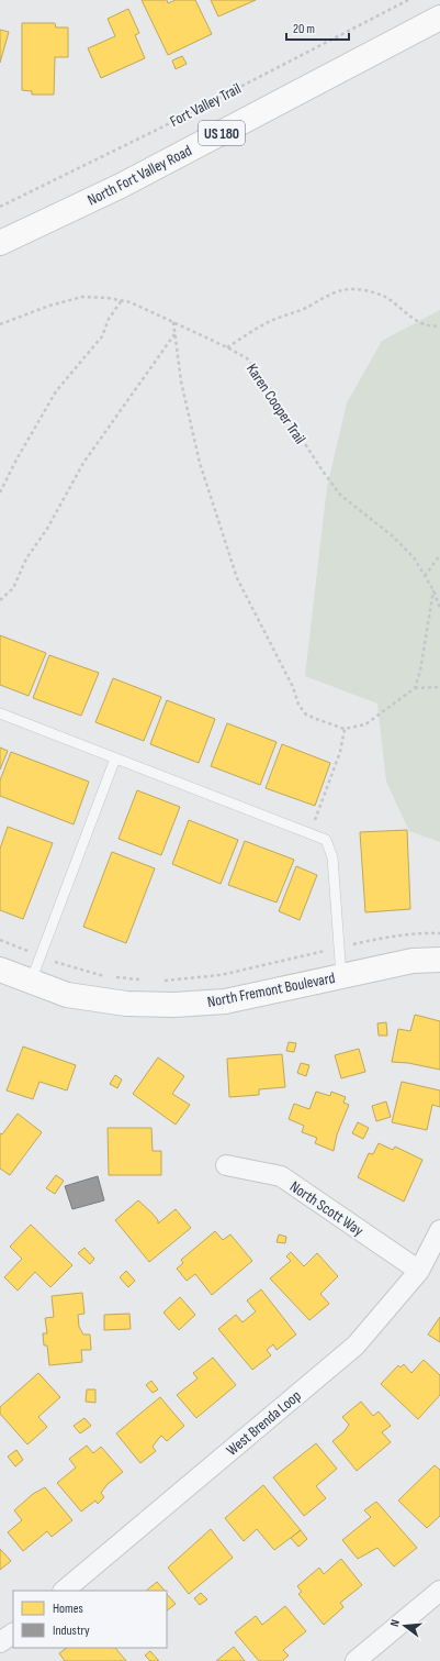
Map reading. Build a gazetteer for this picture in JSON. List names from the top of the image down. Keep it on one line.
{"streets":{"main road":["US 180","North Fort Valley Road","North Fremont Boulevard"],"street":["North Scott Way","West Brenda Loop"],"path":["Fort Valley Trail","Karen Cooper Trail"]},"crossings":[["North Scott Way","West Brenda Loop"]],"legend":["Homes","Industry"],"scale_bar":"20 m","north":"left"}
